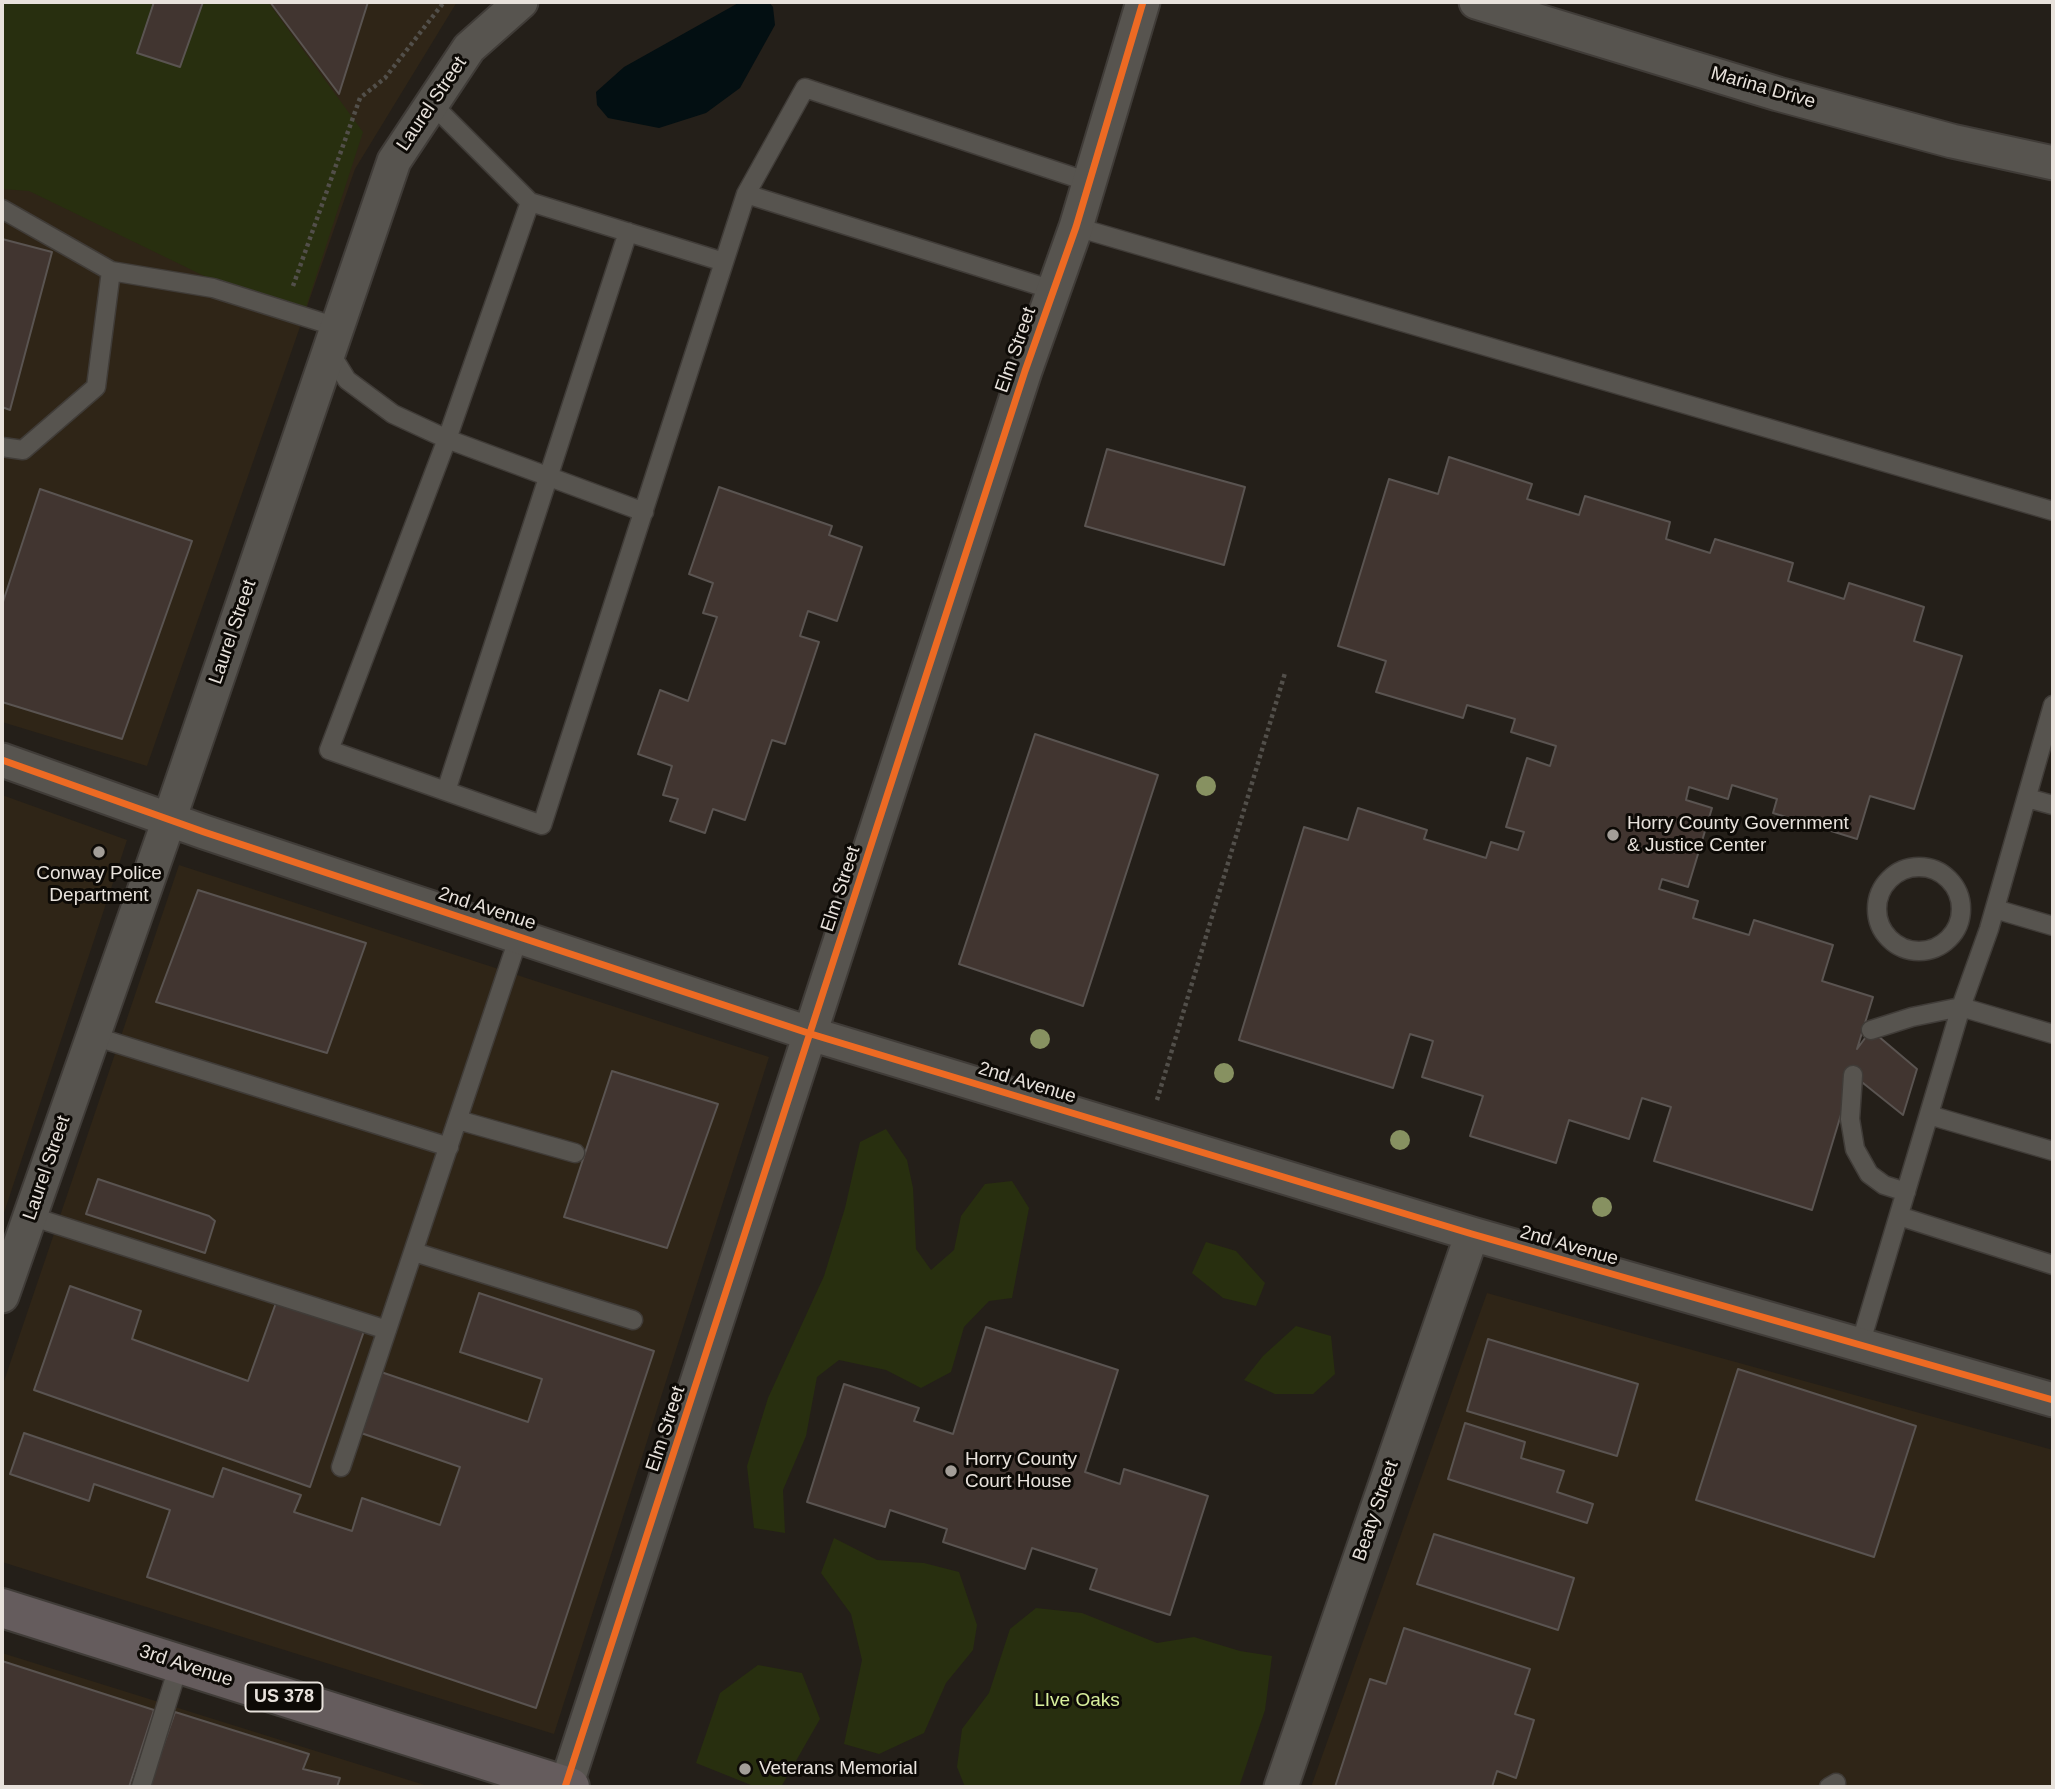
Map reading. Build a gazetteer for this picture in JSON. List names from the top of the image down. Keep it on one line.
{"streets":{"main road":["3rd Avenue","US 378"],"street":["Marina Drive","Laurel Street","Elm Street","2nd Avenue","Beaty Street"]},"crossings":[["Laurel Street","2nd Avenue"],["Elm Street","2nd Avenue"],["Elm Street","3rd Avenue"],["2nd Avenue","Beaty Street"]],"parks":["LIve Oaks"],"places":["Horry County Government & Justice Center","Conway Police Department","Horry County Court House","Veterans Memorial"]}
